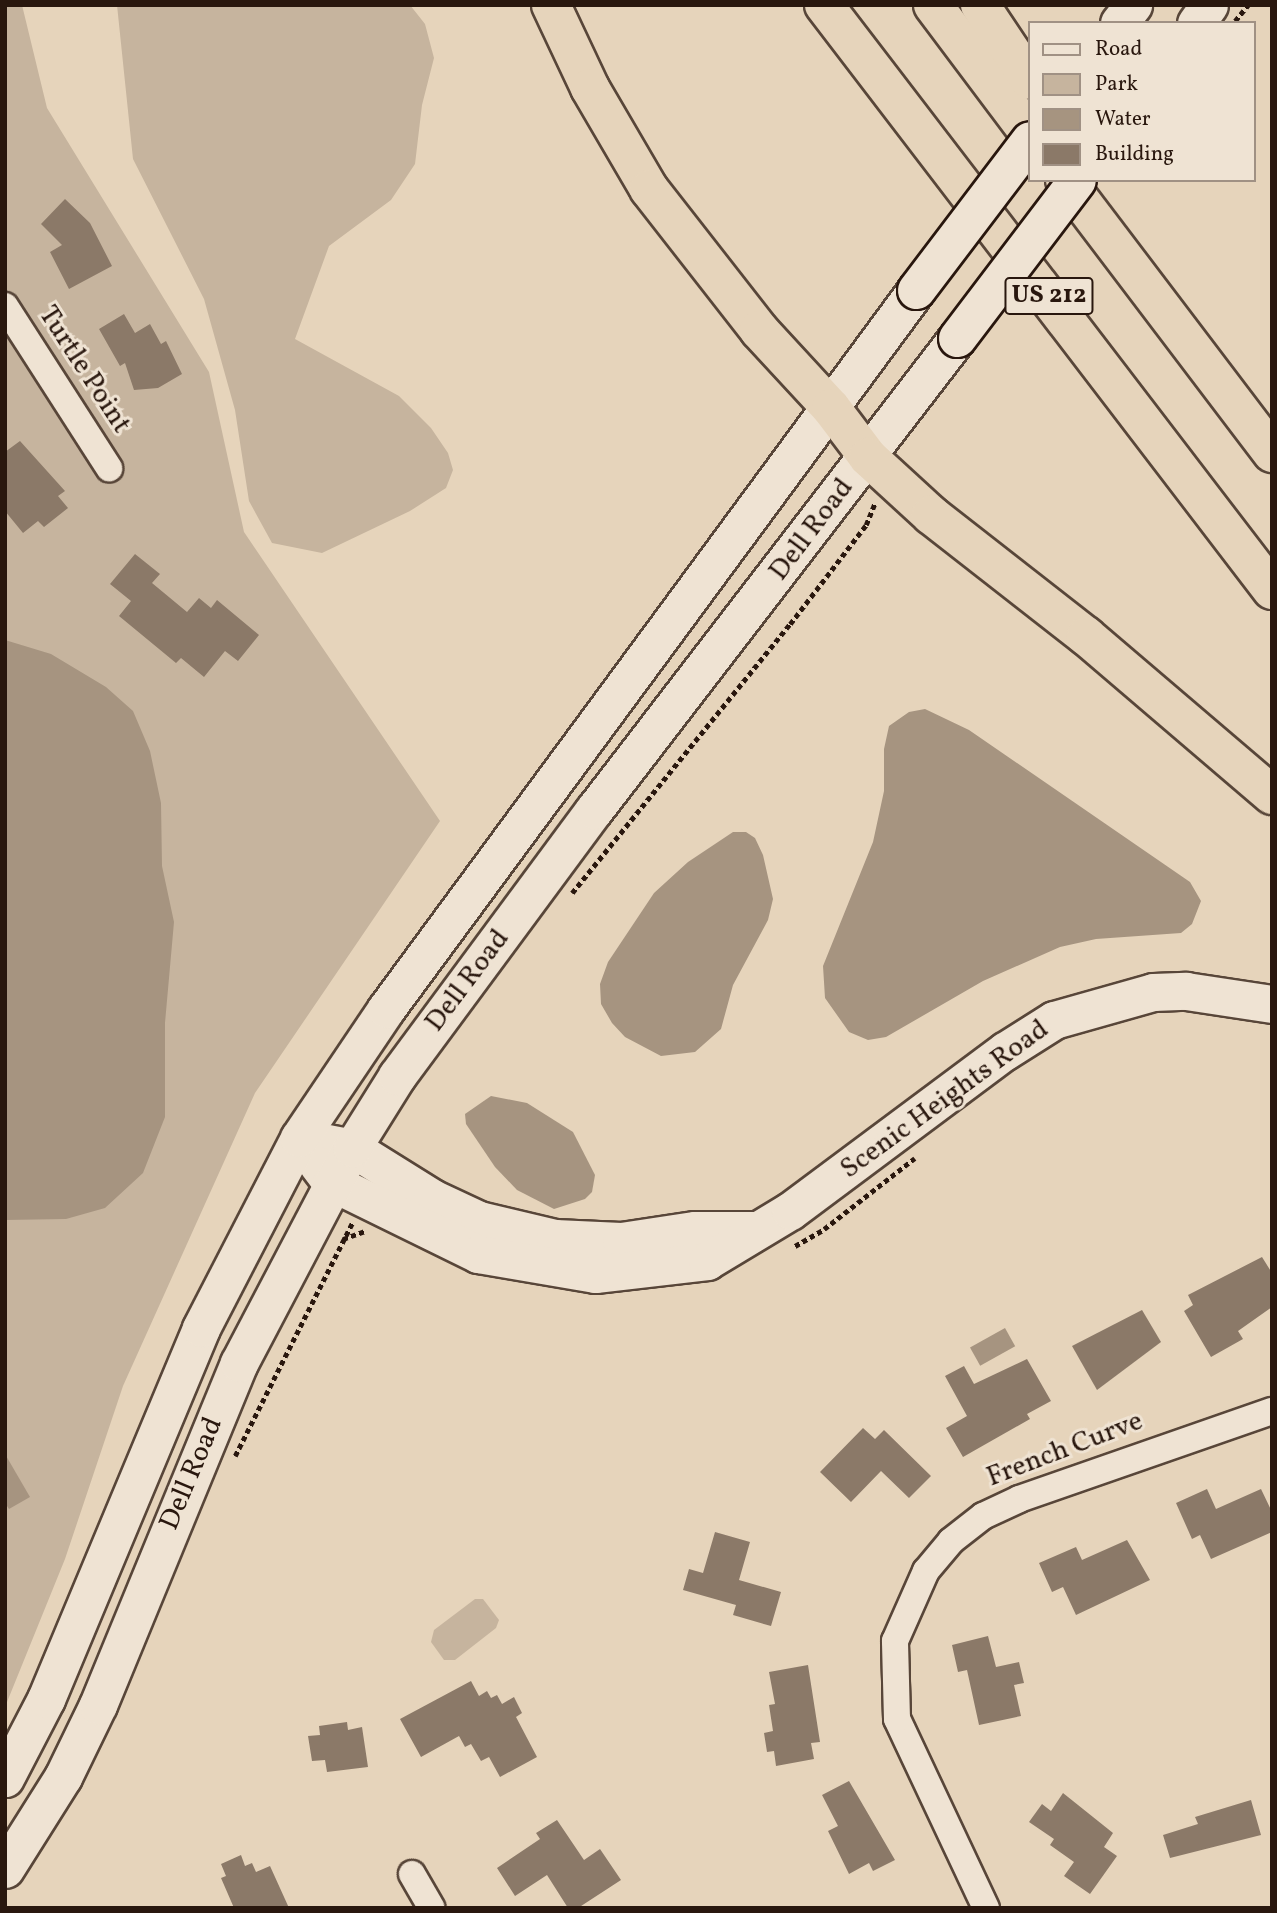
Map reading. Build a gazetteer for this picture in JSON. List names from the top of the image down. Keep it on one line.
{"streets":{"highway":["US 212"],"main road":["Dell Road","Scenic Heights Road"],"street":["Turtle Point","French Curve"]},"crossings":[["Dell Road","Scenic Heights Road"]],"legend":["Road","Park","Water","Building"]}
